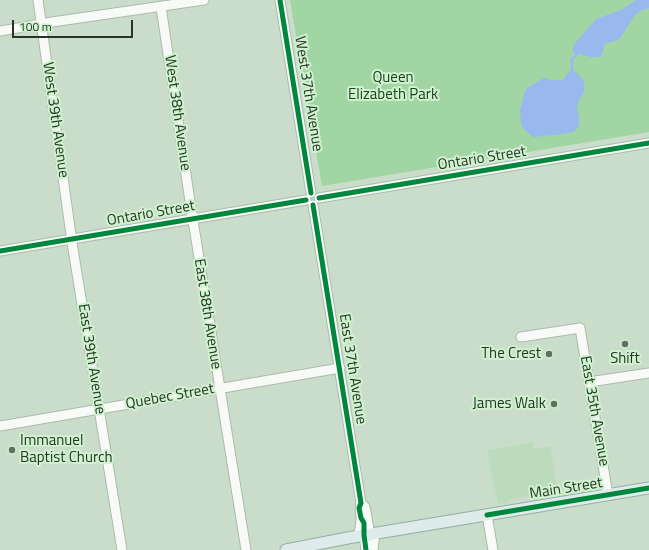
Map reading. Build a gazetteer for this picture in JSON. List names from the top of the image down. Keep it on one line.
{"streets":{"main road":["Main Street"],"street":["West 37th Avenue","West 38th Avenue","West 39th Avenue","Ontario Street","East 38th Avenue","East 39th Avenue","East 37th Avenue","Quebec Street","East 35th Avenue"]},"crossings":[["West 37th Avenue","Ontario Street"],["West 37th Avenue","East 37th Avenue"],["West 38th Avenue","Ontario Street"],["West 38th Avenue","East 38th Avenue"],["West 39th Avenue","Ontario Street"],["West 39th Avenue","East 39th Avenue"],["Ontario Street","East 38th Avenue"],["Ontario Street","East 39th Avenue"],["Ontario Street","East 37th Avenue"],["East 38th Avenue","Quebec Street"],["East 39th Avenue","Quebec Street"],["East 37th Avenue","Quebec Street"],["East 37th Avenue","Main Street"],["East 35th Avenue","Main Street"]],"parks":["Queen Elizabeth Park"],"places":["Shift","The Crest","James Walk","Immanuel Baptist Church"],"scale_bar":"100 m"}
